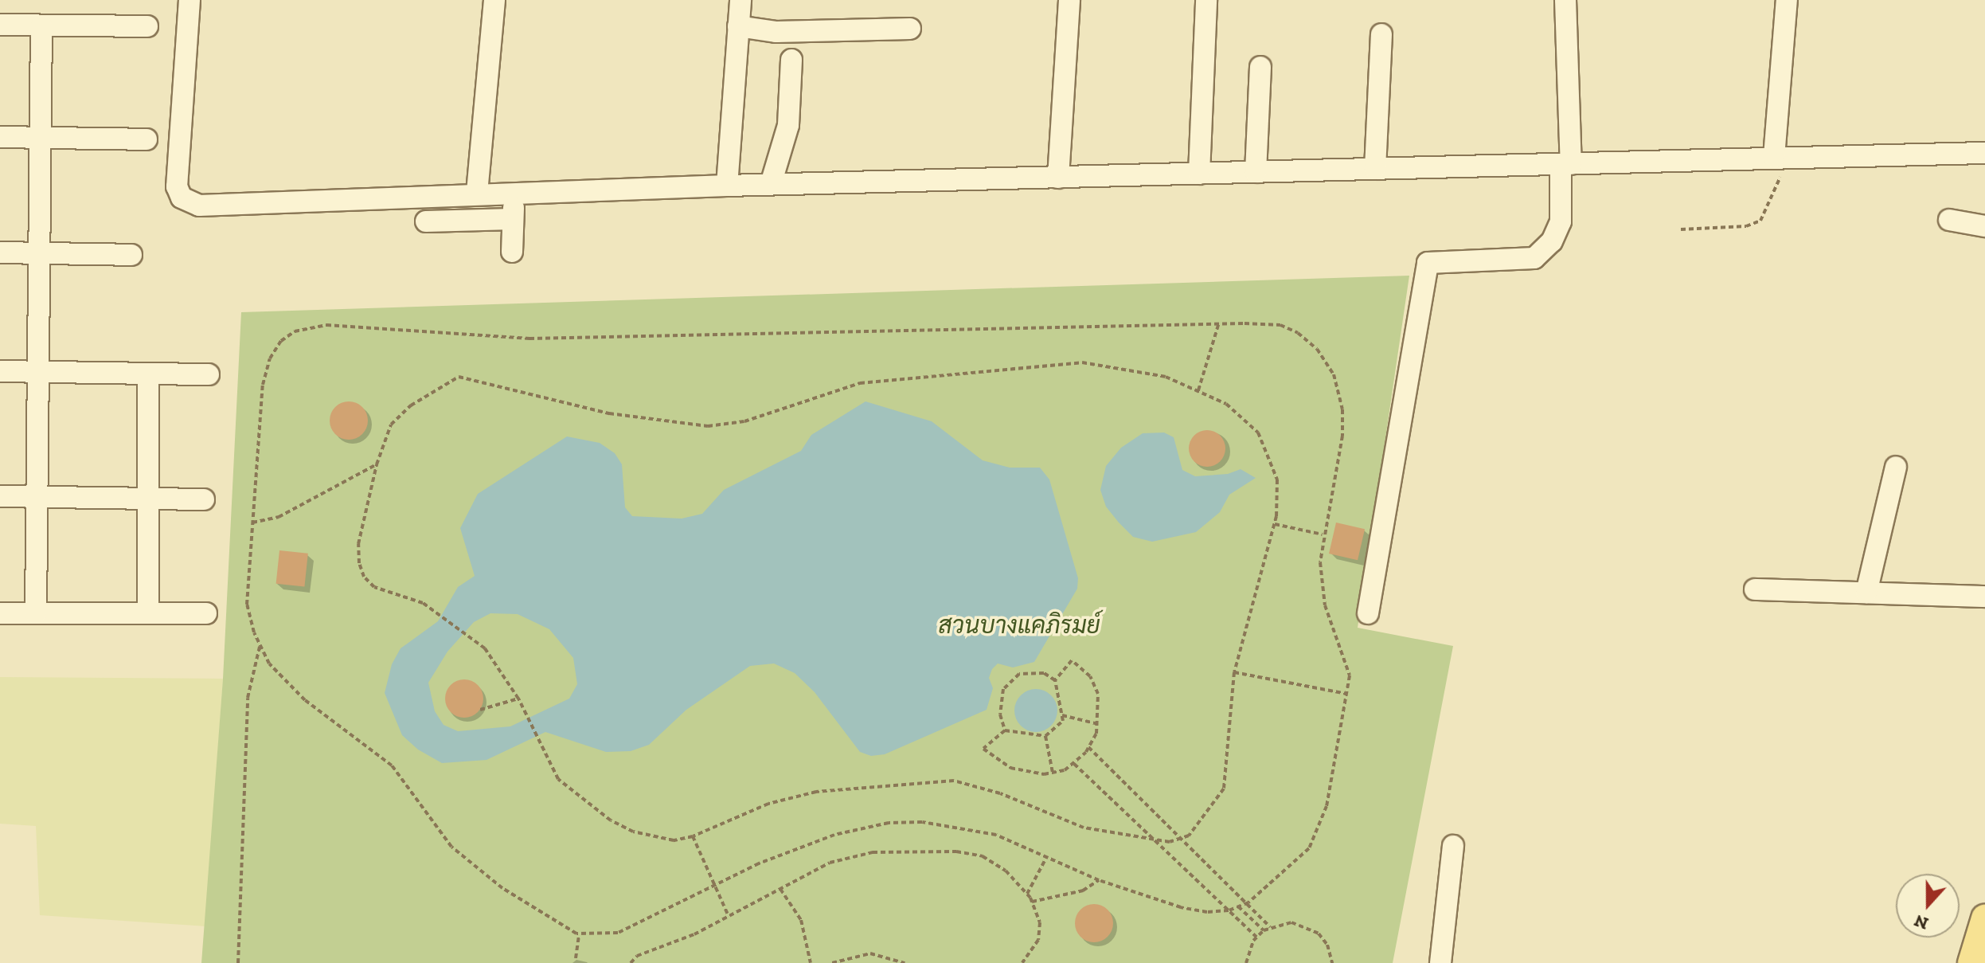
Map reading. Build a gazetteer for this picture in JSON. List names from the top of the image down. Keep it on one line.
{"parks":["สวนบางแคภิรมย์"],"north":"bottom"}
